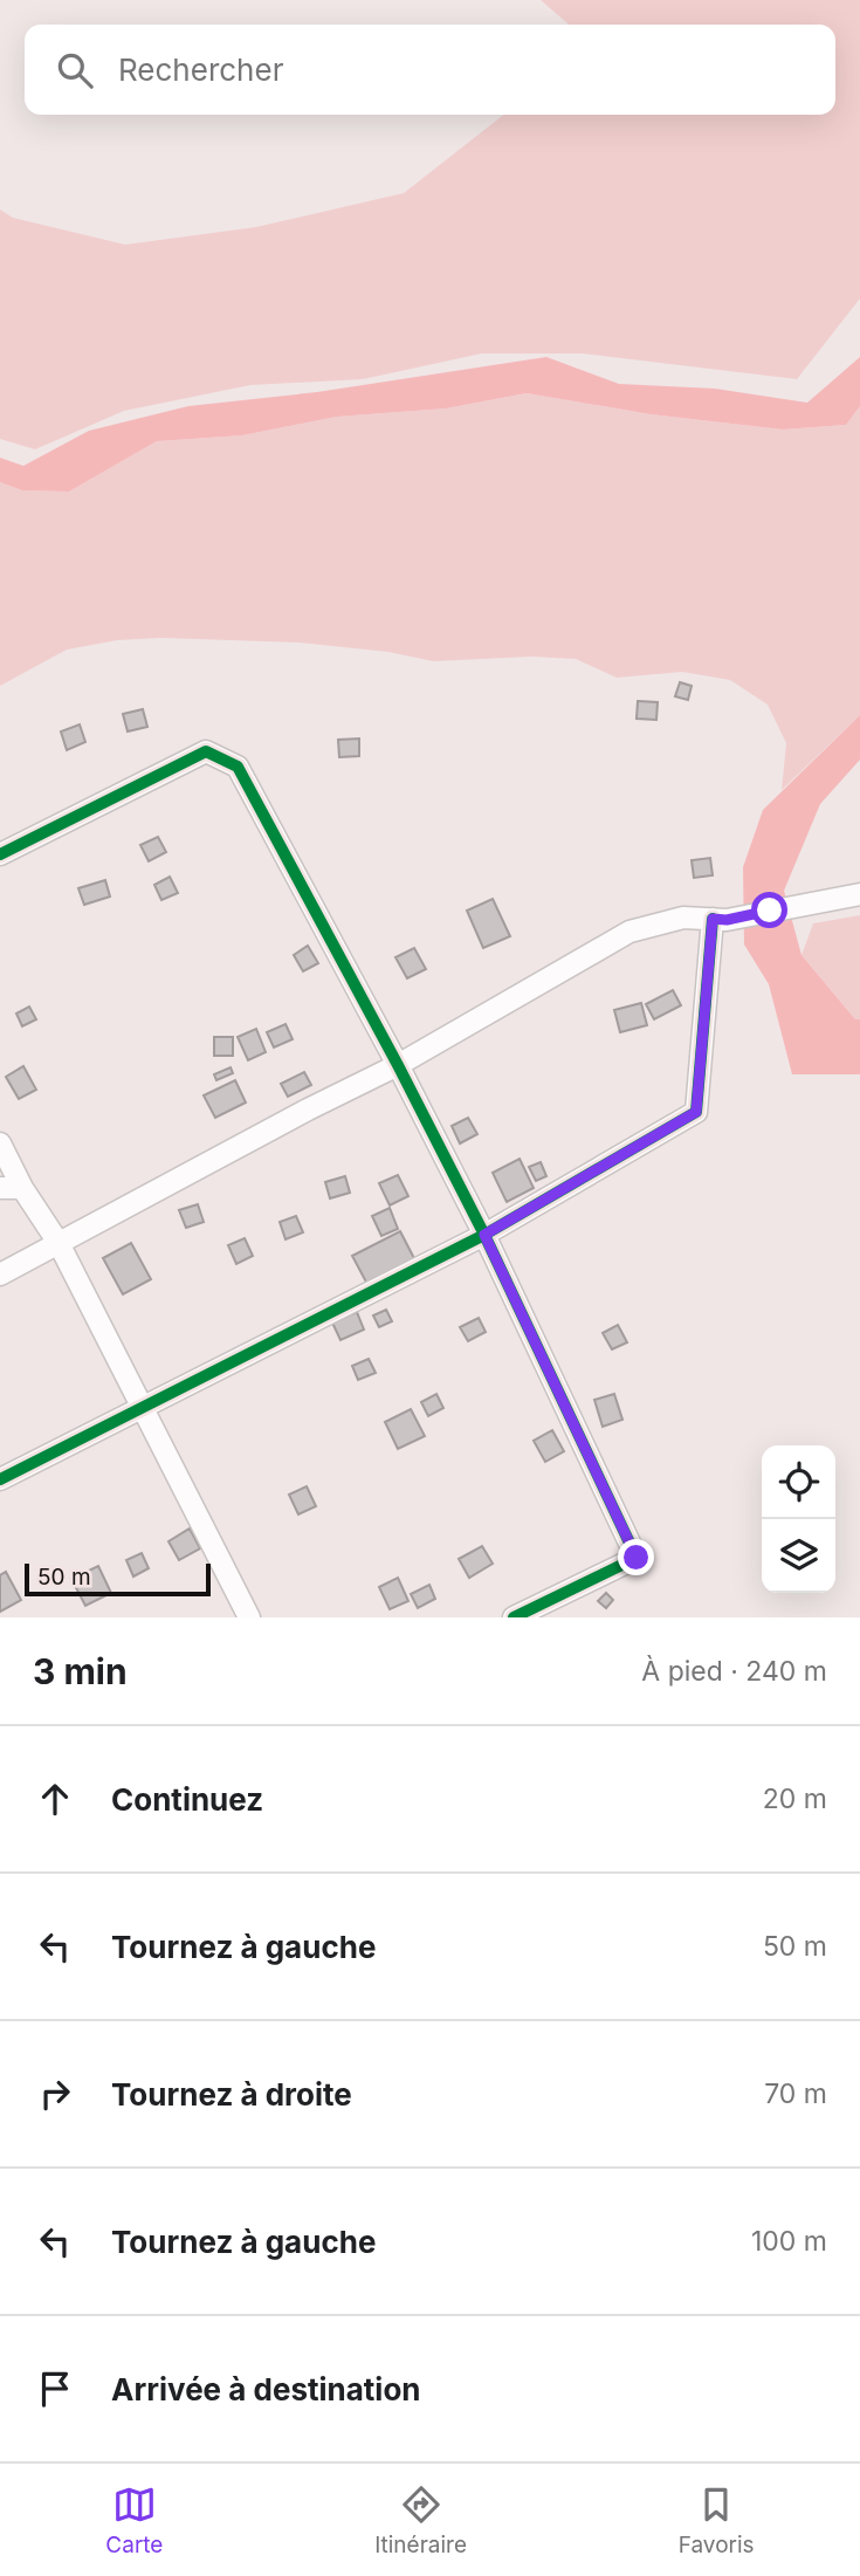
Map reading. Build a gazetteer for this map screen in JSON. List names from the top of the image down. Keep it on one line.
{"scale_bar":"50 m","page":{"search":"Rechercher","scale":"50 m","heading":["3 min","À pied · 240 m"],"list":[["Continuez","20 m"],["Tournez à gauche","50 m"],["Tournez à droite","70 m"],["Tournez à gauche","100 m"],"Arrivée à destination"],"nav":["Carte","Itinéraire","Favoris"]}}
